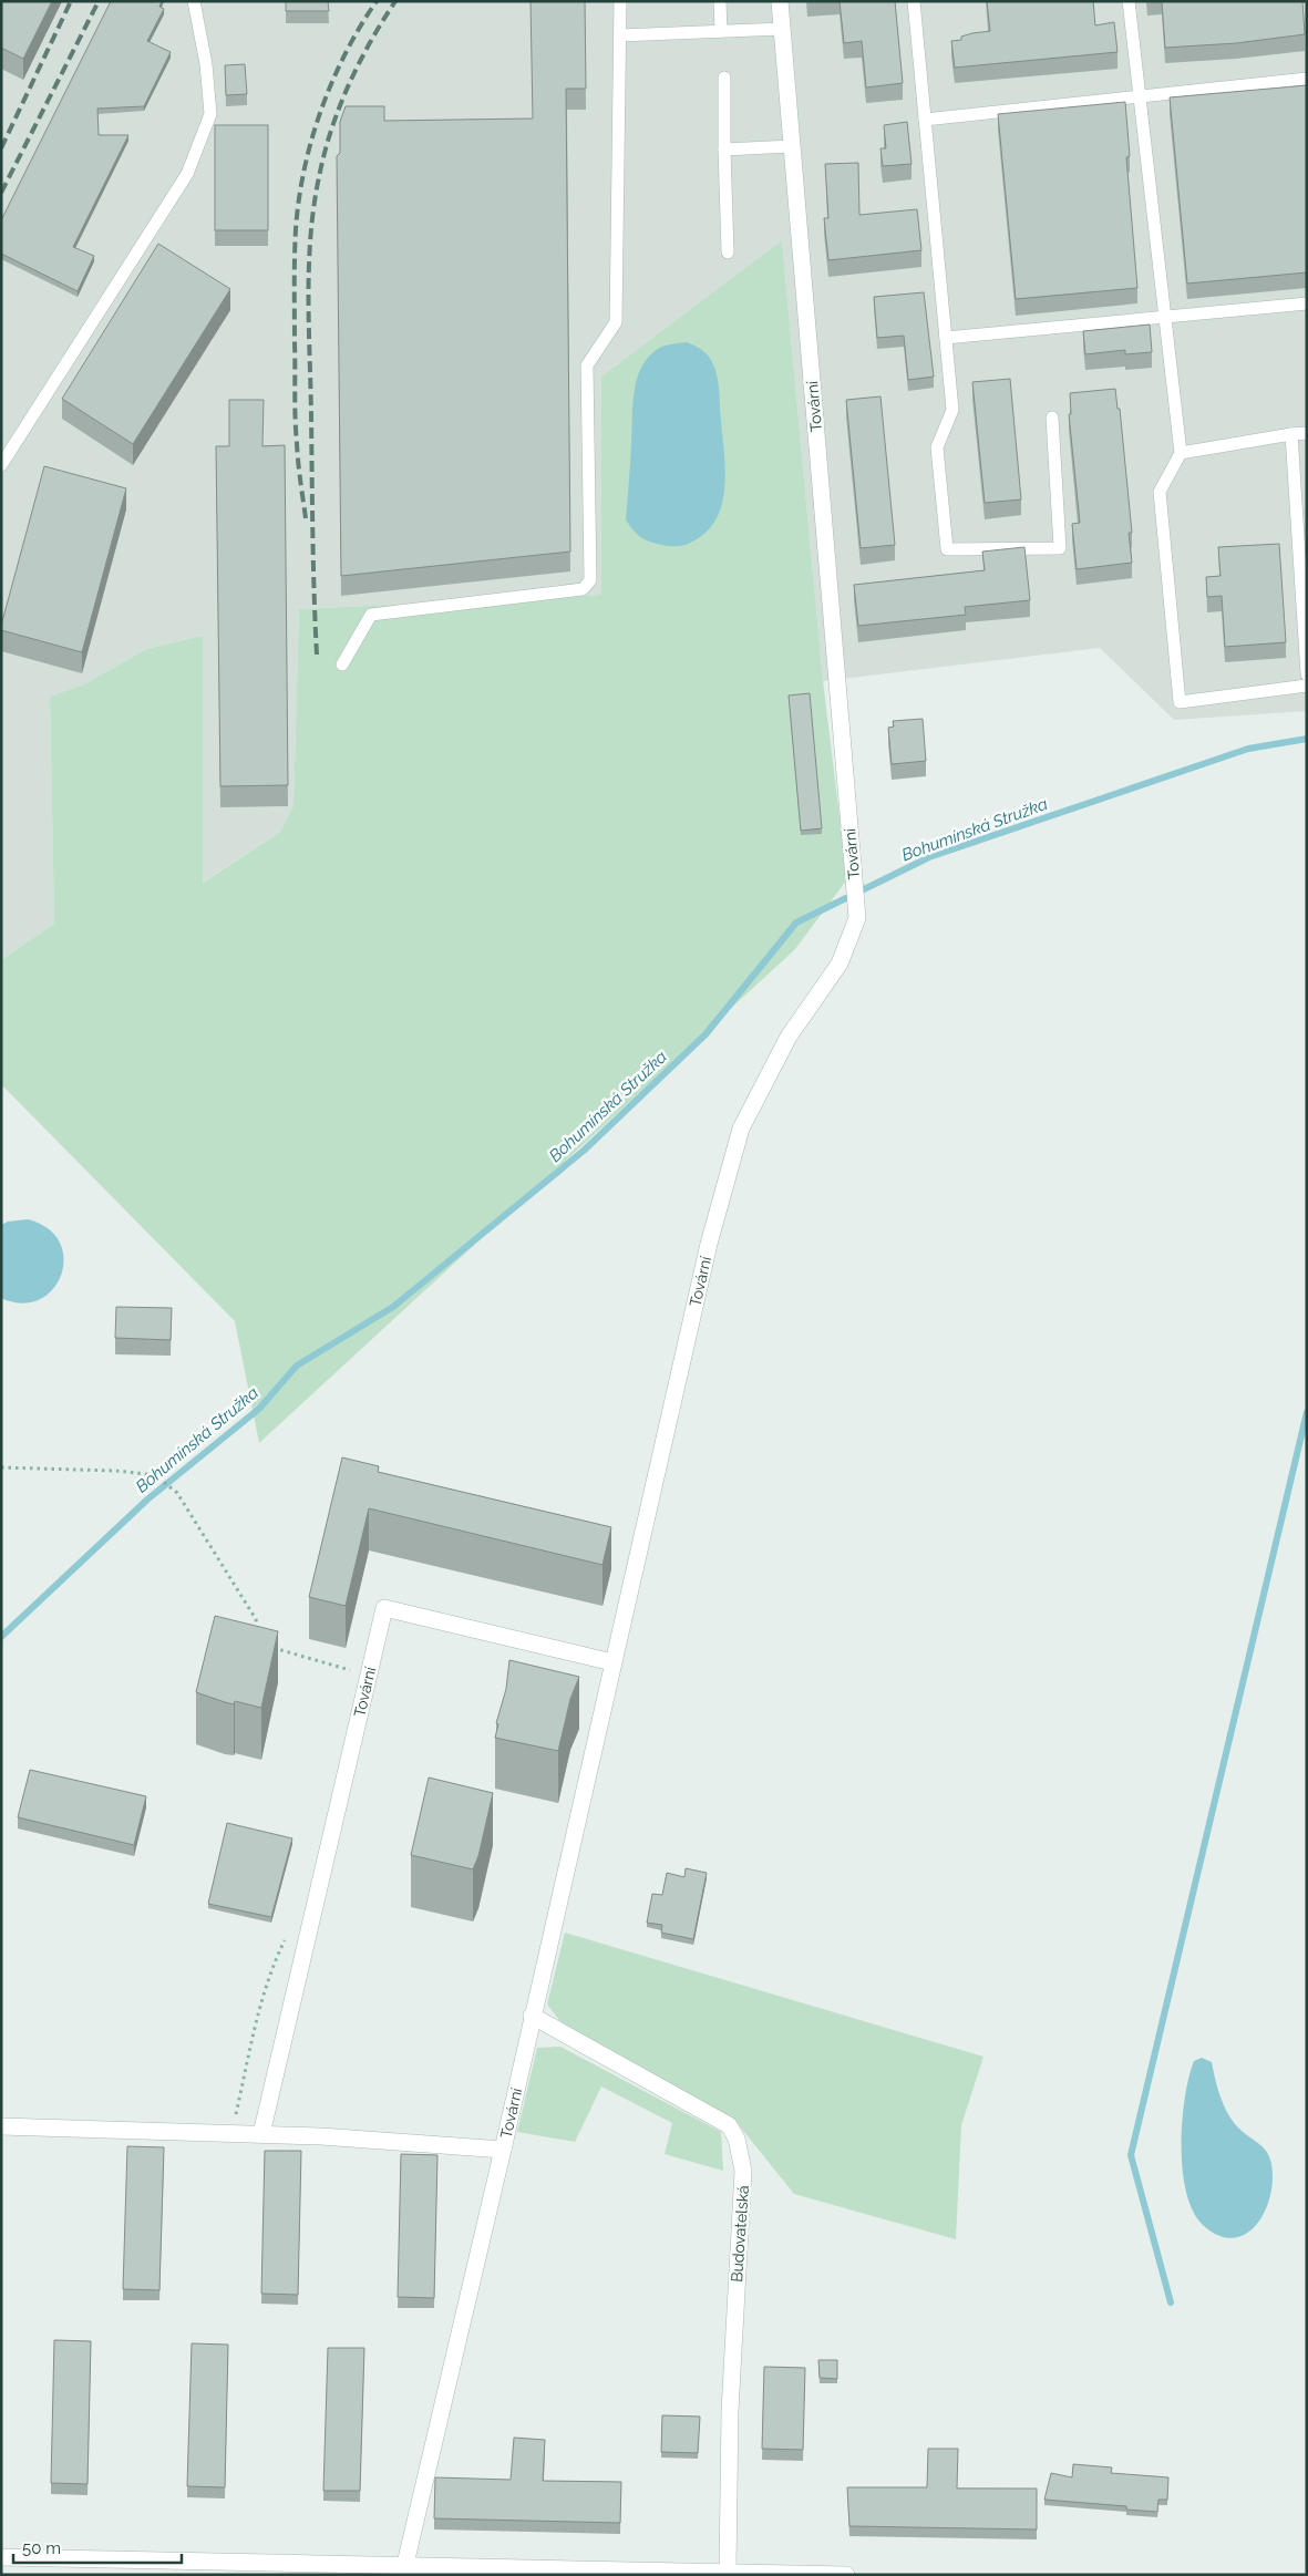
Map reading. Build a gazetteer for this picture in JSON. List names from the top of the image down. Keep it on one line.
{"streets":{"street":["Tovární","Budovatelská"]},"crossings":[["Tovární","Budovatelská"]],"water":["Bohumínská Stružka"],"scale_bar":"50 m"}
